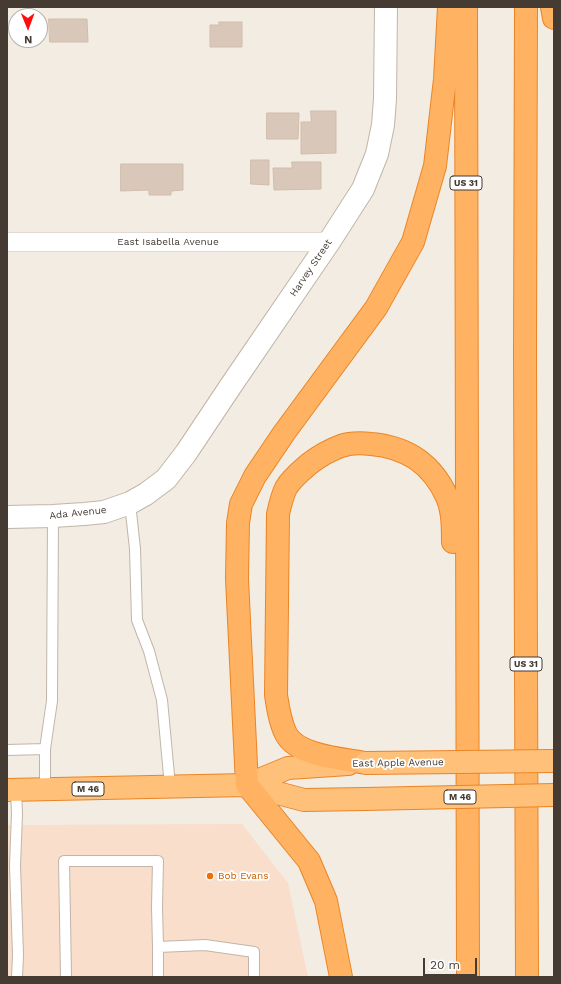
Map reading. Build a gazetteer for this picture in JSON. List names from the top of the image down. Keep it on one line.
{"streets":{"highway":["US 31","East Apple Avenue","M 46"],"street":["East Isabella Avenue","Harvey Street","Ada Avenue"]},"crossings":[["East Isabella Avenue","Harvey Street"],["Harvey Street","Ada Avenue"]],"places":["Bob Evans"],"scale_bar":"20 m","north":"bottom"}
